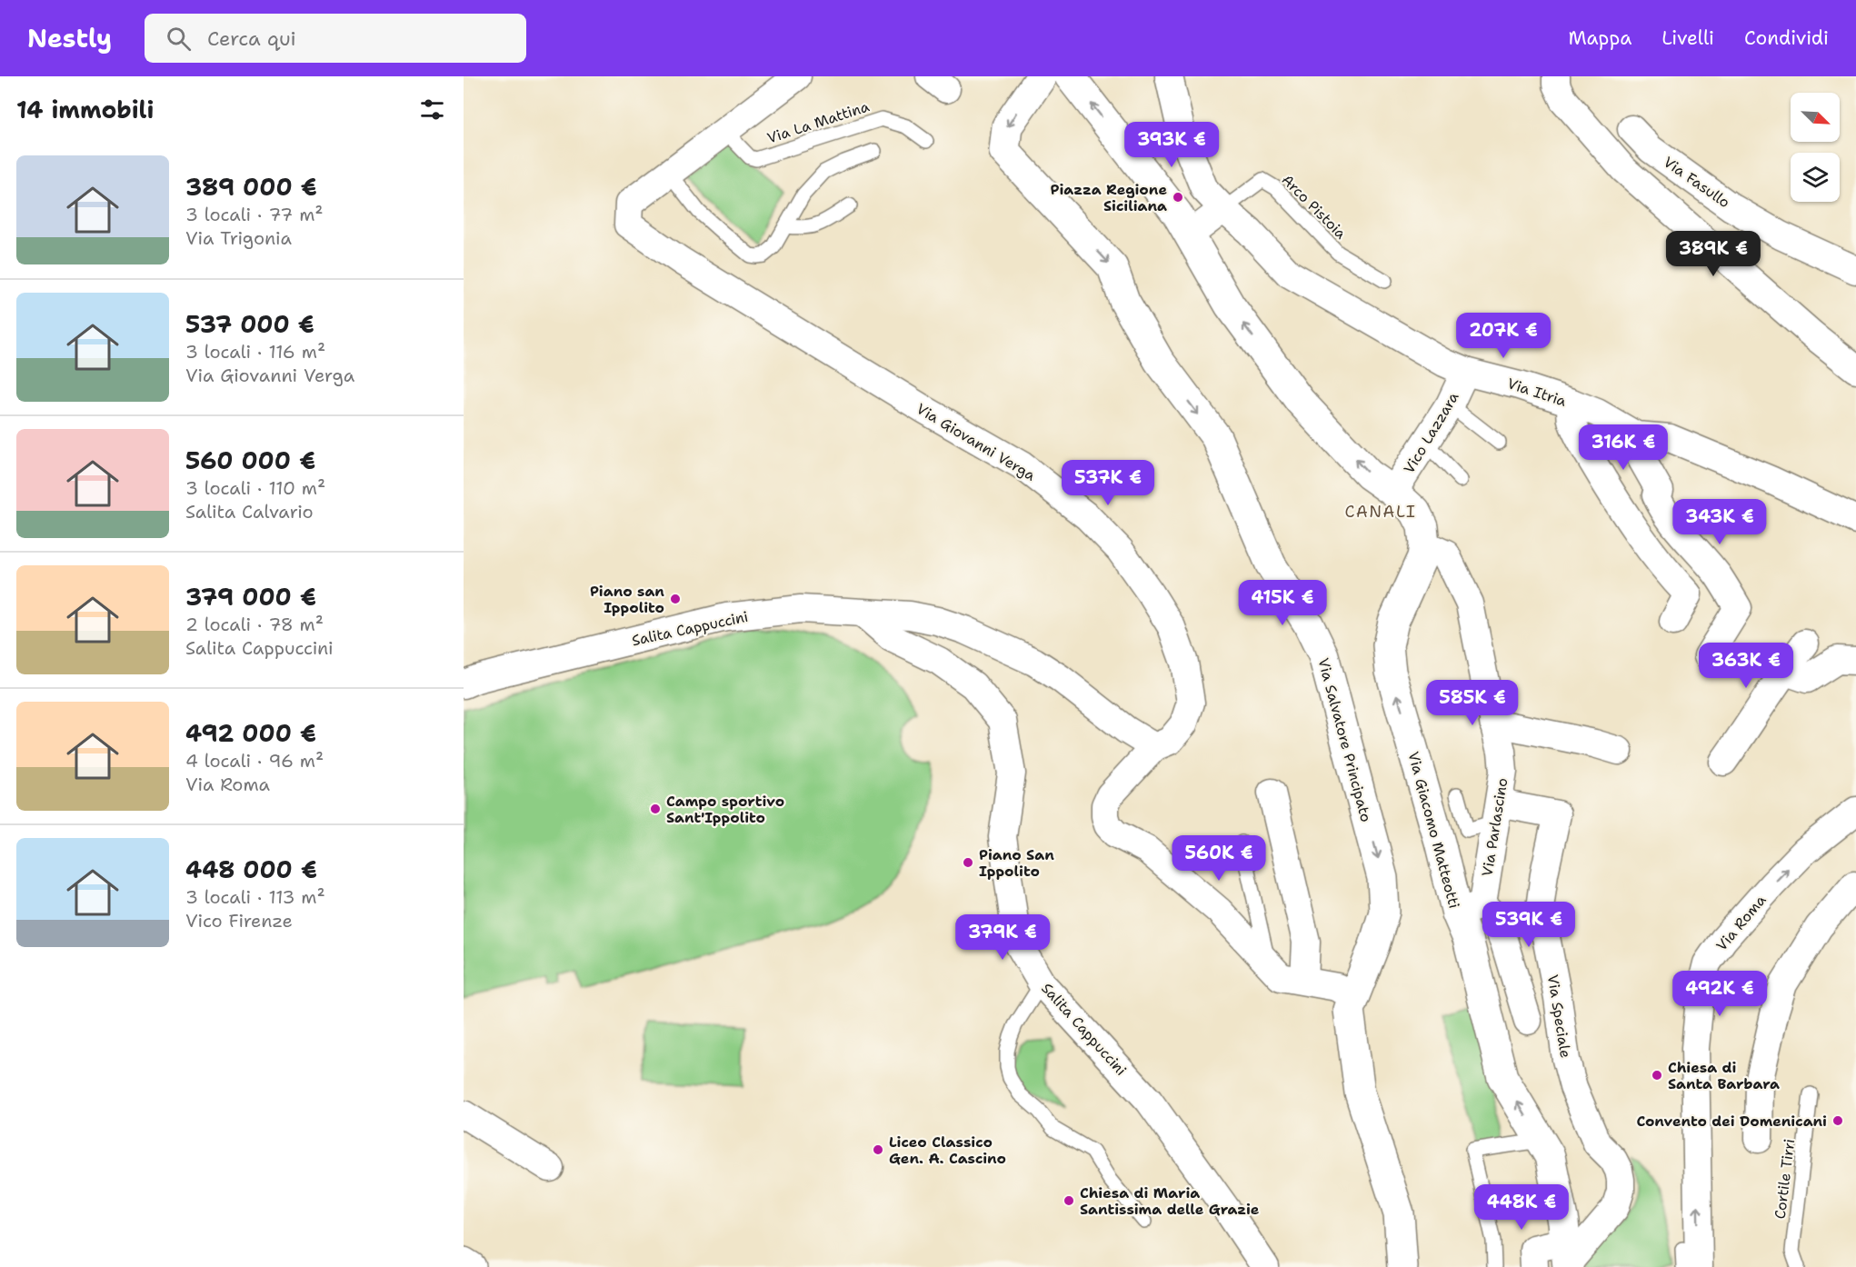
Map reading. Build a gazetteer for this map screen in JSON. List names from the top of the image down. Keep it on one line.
{"streets":{"main road":["Via Salvatore Principato","Via Giacomo Matteotti"],"street":["Via Fasullo","Via Itria","Vico Lazzara","Via Giovanni Verga","Salita Cappuccini","Via Parlascino","Via Roma","Via Speciale"],"lane":["Via La Mattina","Arco Pistoia","Cortile Tirri"]},"crossings":[["Via La Mattina","Via Giovanni Verga"],["Arco Pistoia","Via Itria"],["Via Itria","Vico Lazzara"],["Via Parlascino","Via Giacomo Matteotti"],["Via Parlascino","Via Speciale"],["Via Giacomo Matteotti","Via Speciale"]],"one_way":["Via Giacomo Matteotti"],"districts":["CANALI"],"places":["Piazza Regione Siciliana","Piano san Ippolito","Campo sportivo Sant'Ippolito","Piano San Ippolito","Chiesa di Santa Barbara","Convento dei Domenicani","Liceo Classico Gen. A. Cascino","Chiesa di Maria Santissima delle Grazie"],"north":"bottom right","page":{"header":"Nestly","search":"Cerca qui","nav":["Mappa","Livelli","Condividi"],"heading":"14 immobili","price":["393K €","389K €","207K €","316K €","537K €","343K €","415K €","363K €","585K €","560K €","539K €","379K €","492K €","448K €"],"list":[{"name":"389 000 €","note":"3 locali · 77 m² · Via Trigonia"},{"name":"537 000 €","note":"3 locali · 116 m² · Via Giovanni Verga"},{"name":"560 000 €","note":"3 locali · 110 m² · Salita Calvario"},{"name":"379 000 €","note":"2 locali · 78 m² · Salita Cappuccini"},{"name":"492 000 €","note":"4 locali · 96 m² · Via Roma"},{"name":"448 000 €","note":"3 locali · 113 m² · Vico Firenze"}]}}
